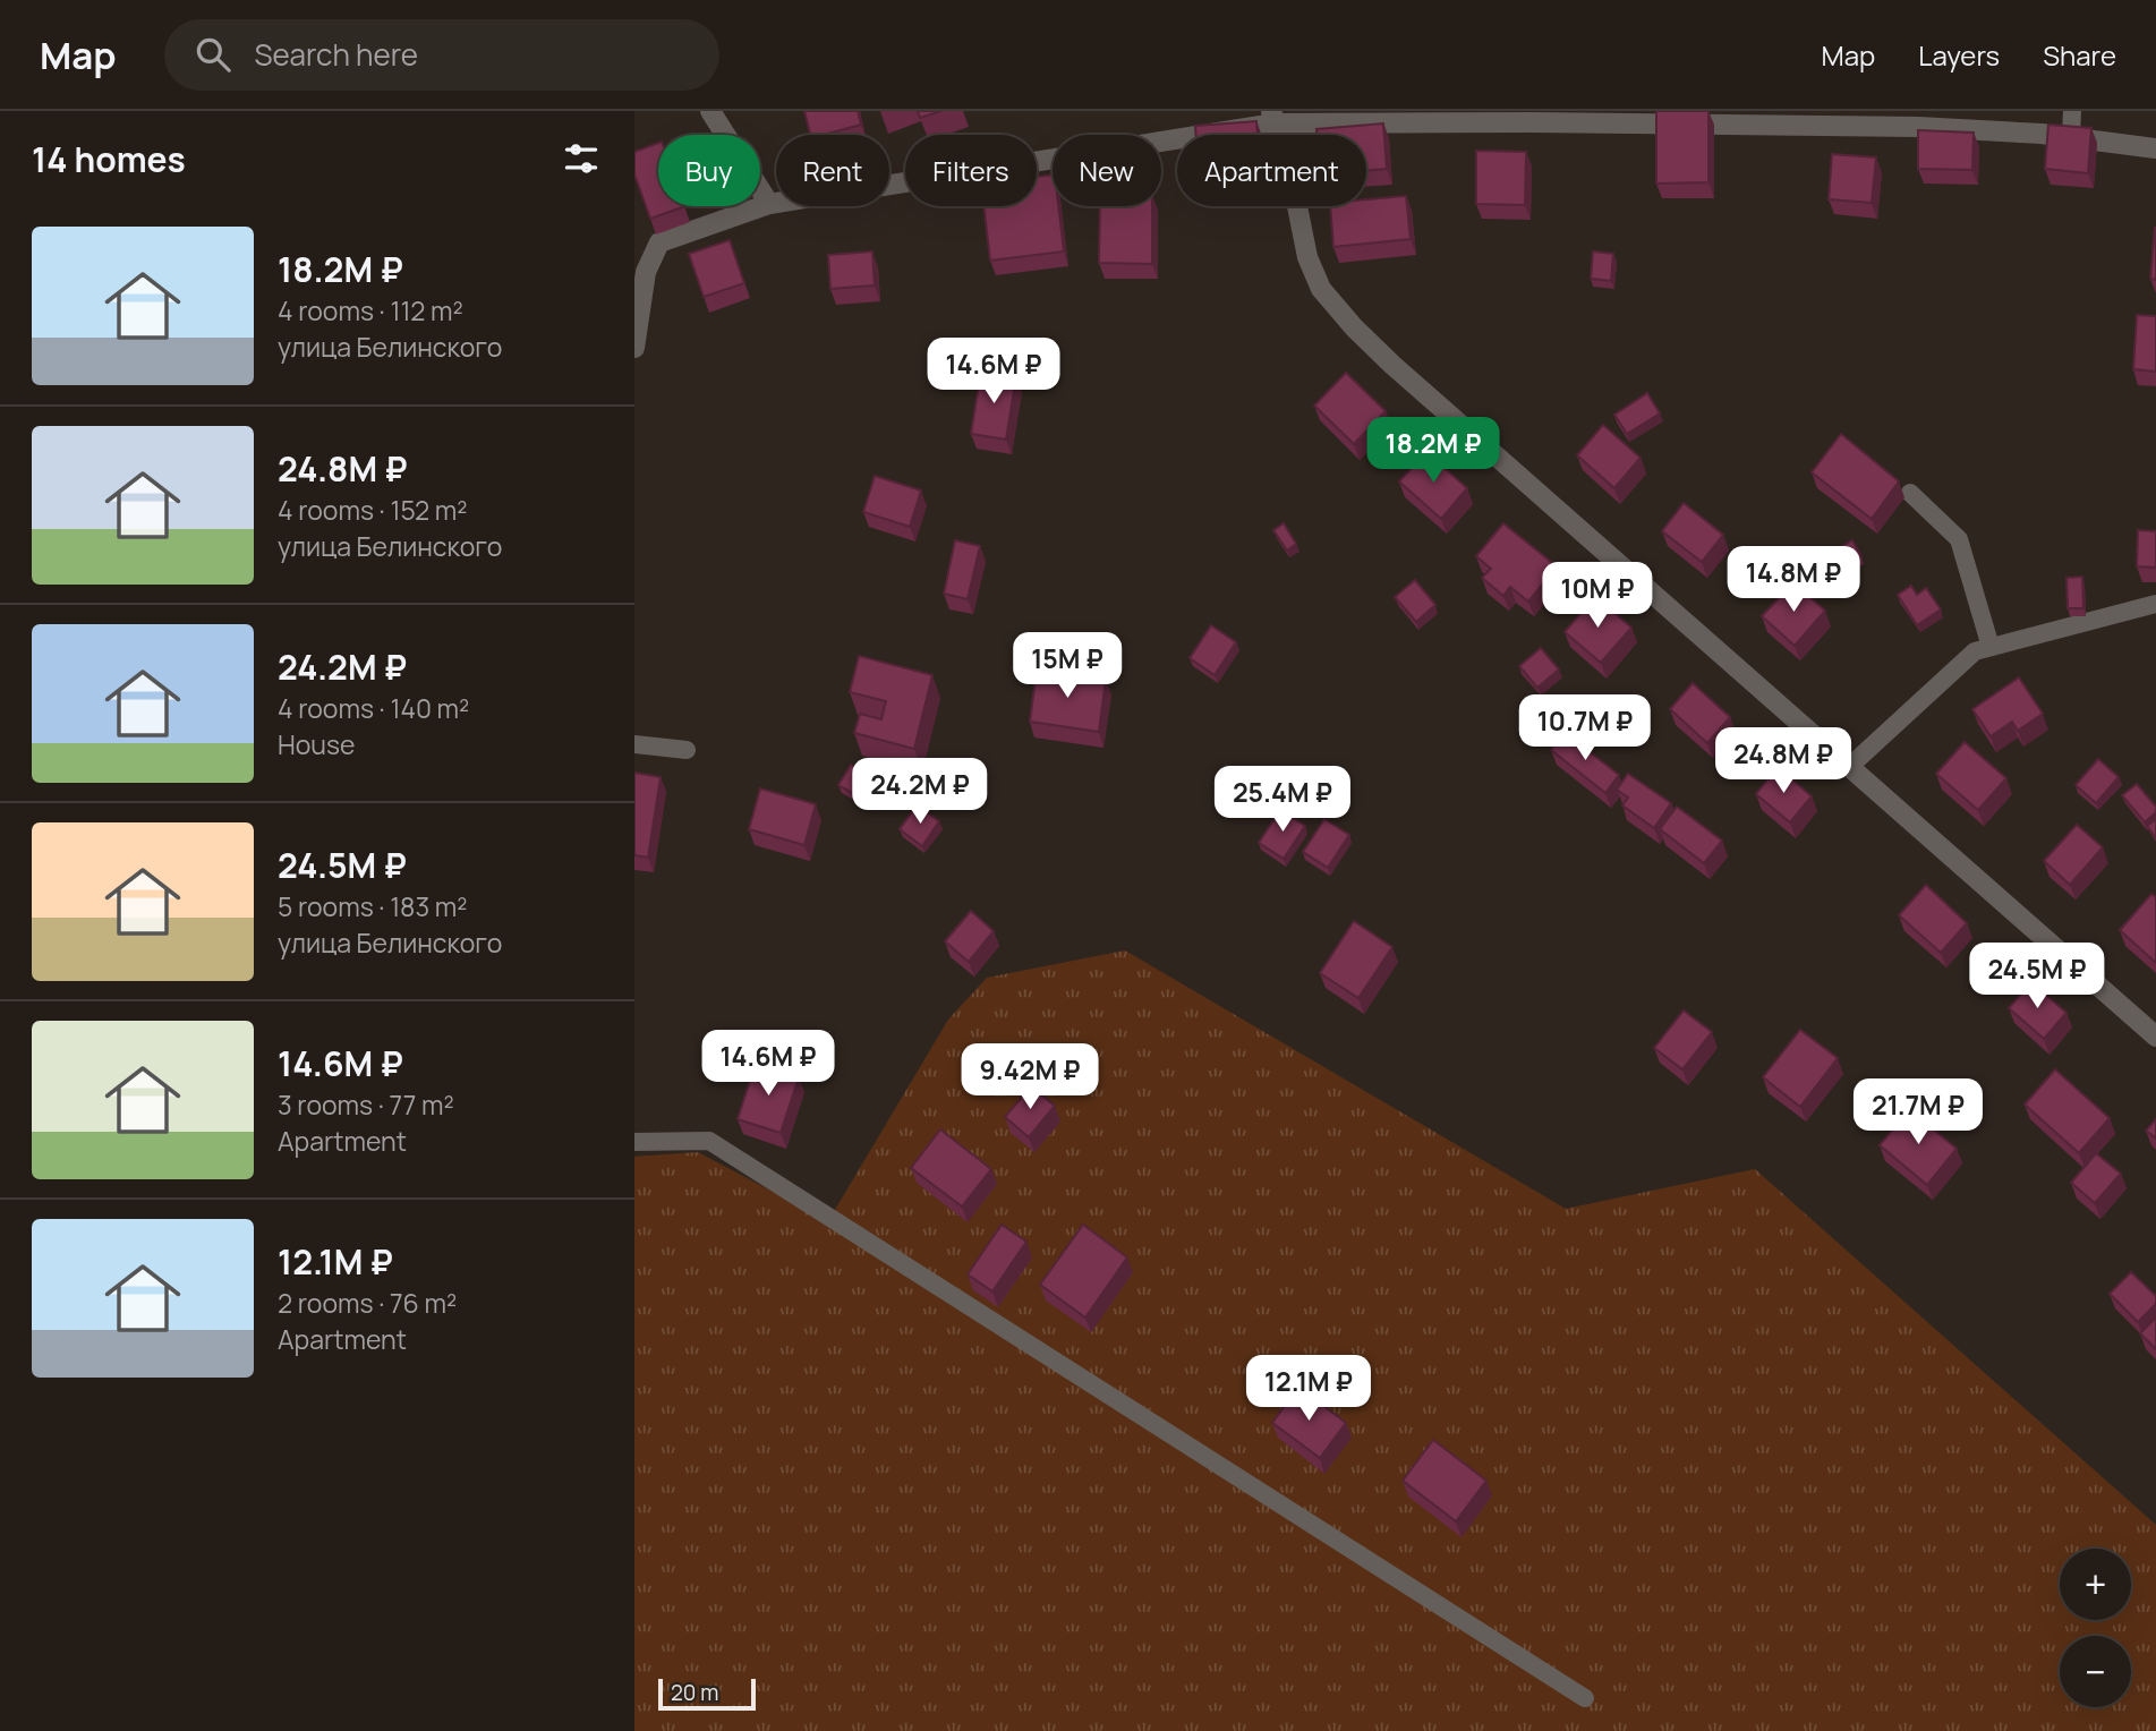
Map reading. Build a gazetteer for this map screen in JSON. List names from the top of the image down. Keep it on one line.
{"scale_bar":"20 m","page":{"header":"Map","search":"Search here","nav":["Map","Layers","Share"],"heading":"14 homes","chip":["Buy","Rent","Filters","New","Apartment"],"list":[{"name":"18.2M ₽","note":"4 rooms · 112 m² · улица Белинского"},{"name":"24.8M ₽","note":"4 rooms · 152 m² · улица Белинского"},{"name":"24.2M ₽","note":"4 rooms · 140 m² · House"},{"name":"24.5M ₽","note":"5 rooms · 183 m² · улица Белинского"},{"name":"14.6M ₽","note":"3 rooms · 77 m² · Apartment"},{"name":"12.1M ₽","note":"2 rooms · 76 m² · Apartment"}],"price":["14.6M ₽","18.2M ₽","14.8M ₽","10M ₽","15M ₽","10.7M ₽","24.8M ₽","24.2M ₽","25.4M ₽","24.5M ₽","14.6M ₽","9.42M ₽","21.7M ₽","12.1M ₽"],"map_buttons":["+","−"],"scale":"20 m"}}
